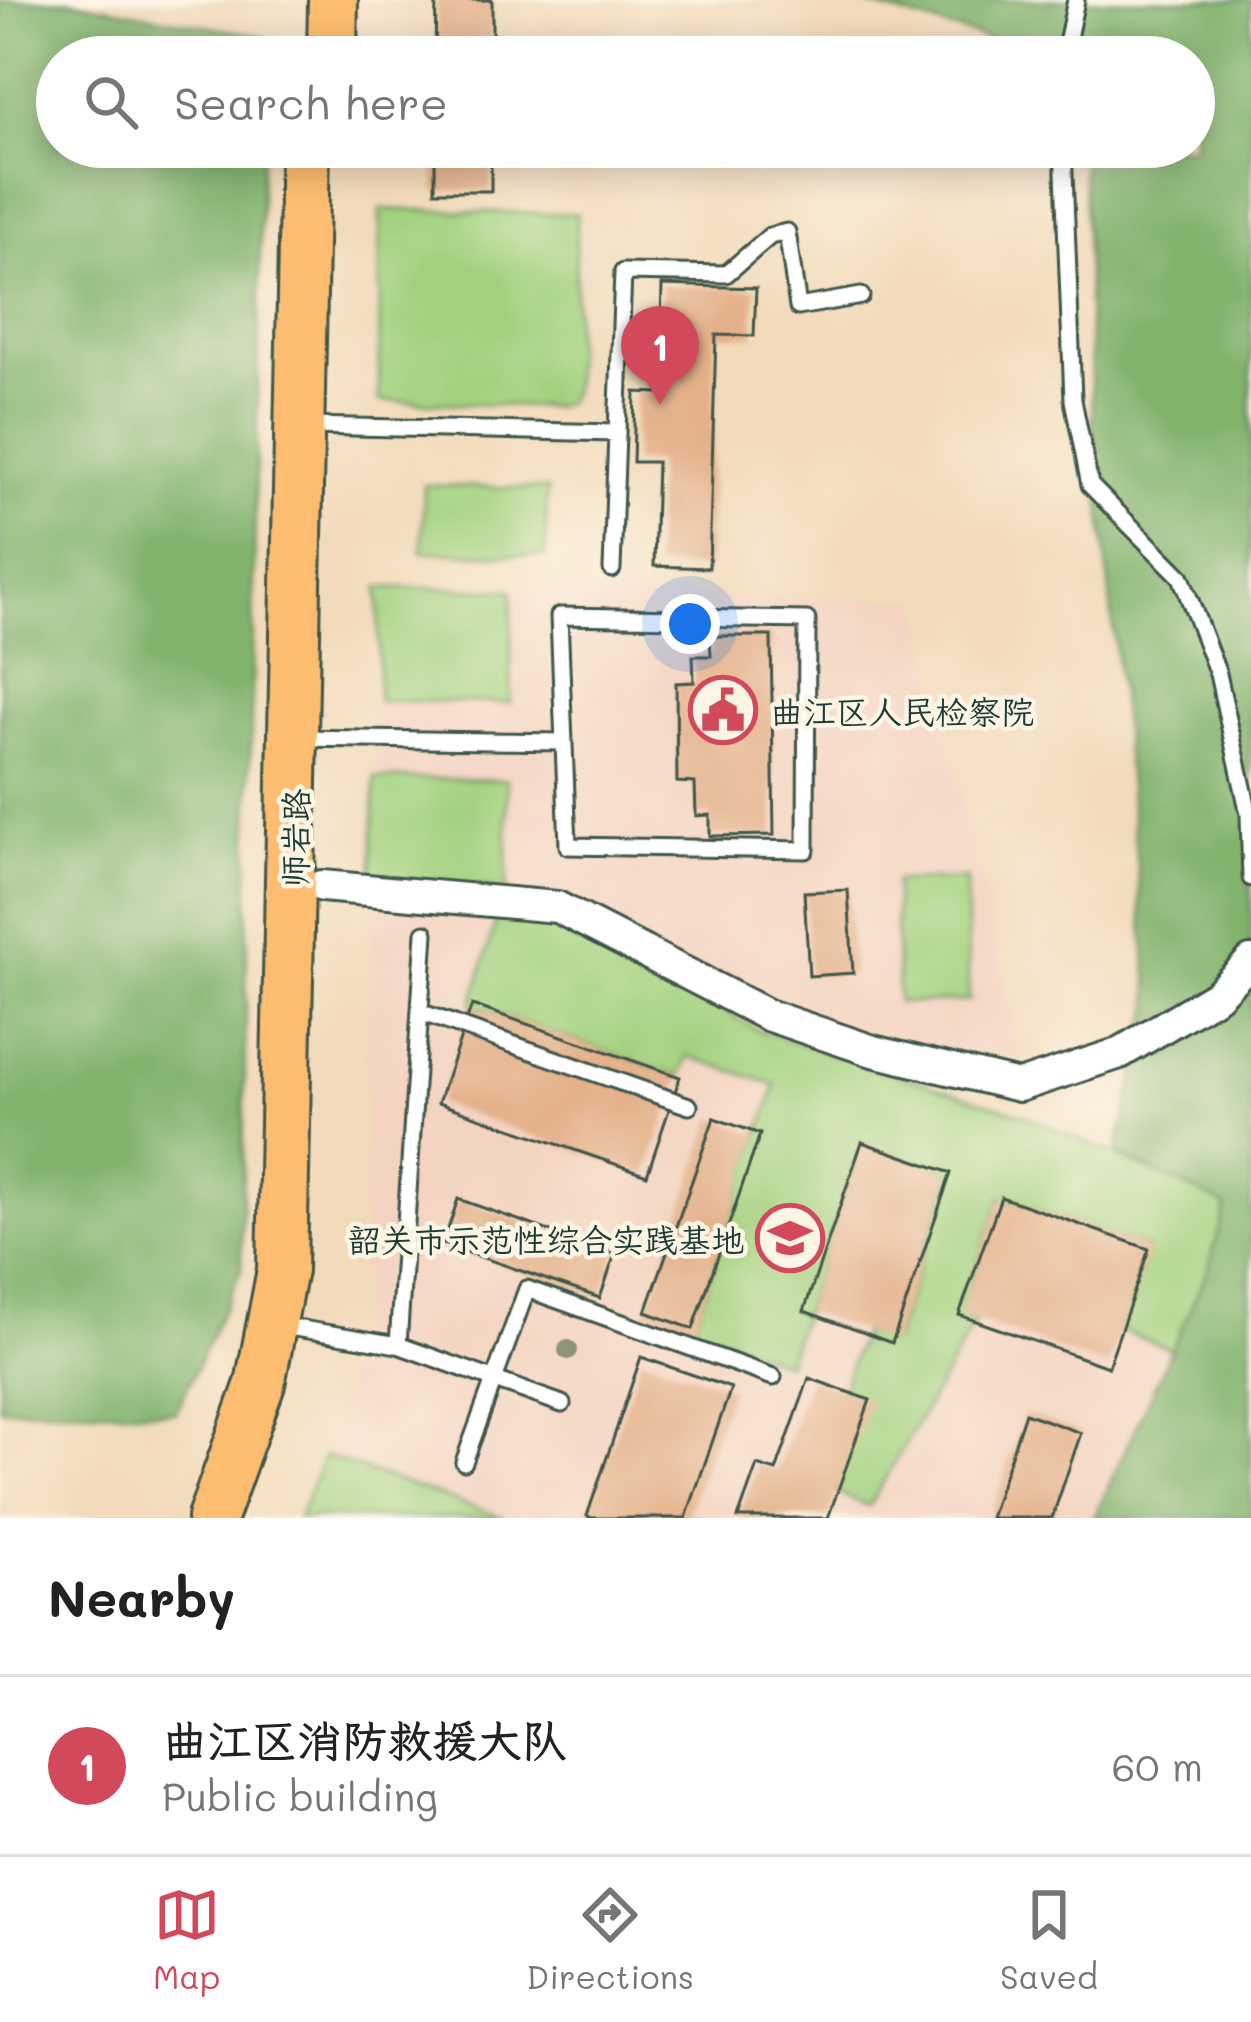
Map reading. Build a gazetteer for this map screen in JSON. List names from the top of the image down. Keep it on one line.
{"streets":{"main road":["师岩路"]},"places":{"public building":["曲江区人民检察院"],"school or university":["韶关市示范性综合实践基地"]},"page":{"search":"Search here","pins":"1","heading":"Nearby","list":[{"mark":"1","name":"曲江区消防救援大队","note":"Public building","value":"60 m"}],"nav":["Map","Directions","Saved"]}}
